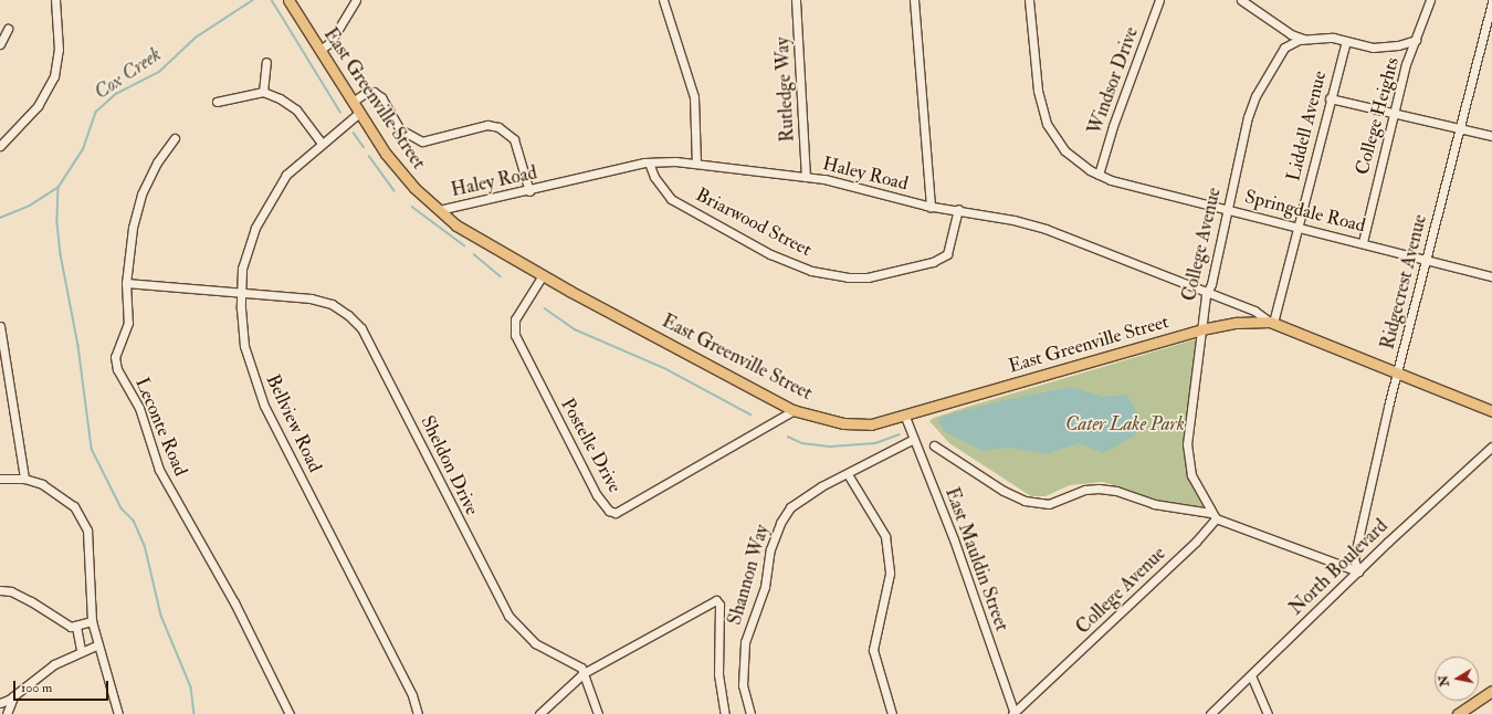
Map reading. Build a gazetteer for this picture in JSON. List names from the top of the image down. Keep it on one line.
{"streets":{"main road":["East Greenville Street"],"street":["Windsor Drive","Rutledge Way","College Heights","Liddell Avenue","Haley Road","Springdale Road","Briarwood Street","College Avenue","Ridgecrest Avenue","Bellview Road","Leconte Road","Postelle Drive","Sheldon Drive","East Mauldin Street","North Boulevard","Shannon Way"]},"crossings":[["Windsor Drive","Springdale Road"],["Rutledge Way","Haley Road"],["East Greenville Street","Liddell Avenue"],["East Greenville Street","Haley Road"],["East Greenville Street","College Avenue"],["East Greenville Street","Ridgecrest Avenue"],["East Greenville Street","Bellview Road"],["East Greenville Street","Postelle Drive"],["East Greenville Street","East Mauldin Street"],["College Heights","Springdale Road"],["College Heights","College Avenue"],["Liddell Avenue","Haley Road"],["Liddell Avenue","Springdale Road"],["Liddell Avenue","College Avenue"],["Haley Road","Briarwood Street"],["Haley Road","College Avenue"],["Springdale Road","College Avenue"],["Springdale Road","Ridgecrest Avenue"],["College Avenue","East Mauldin Street"],["Ridgecrest Avenue","North Boulevard"],["Bellview Road","Sheldon Drive"],["Leconte Road","Sheldon Drive"],["Sheldon Drive","Shannon Way"],["East Mauldin Street","Shannon Way"]],"water":["Cox Creek"],"parks":["Cater Lake Park"],"scale_bar":"100 m","north":"left"}
